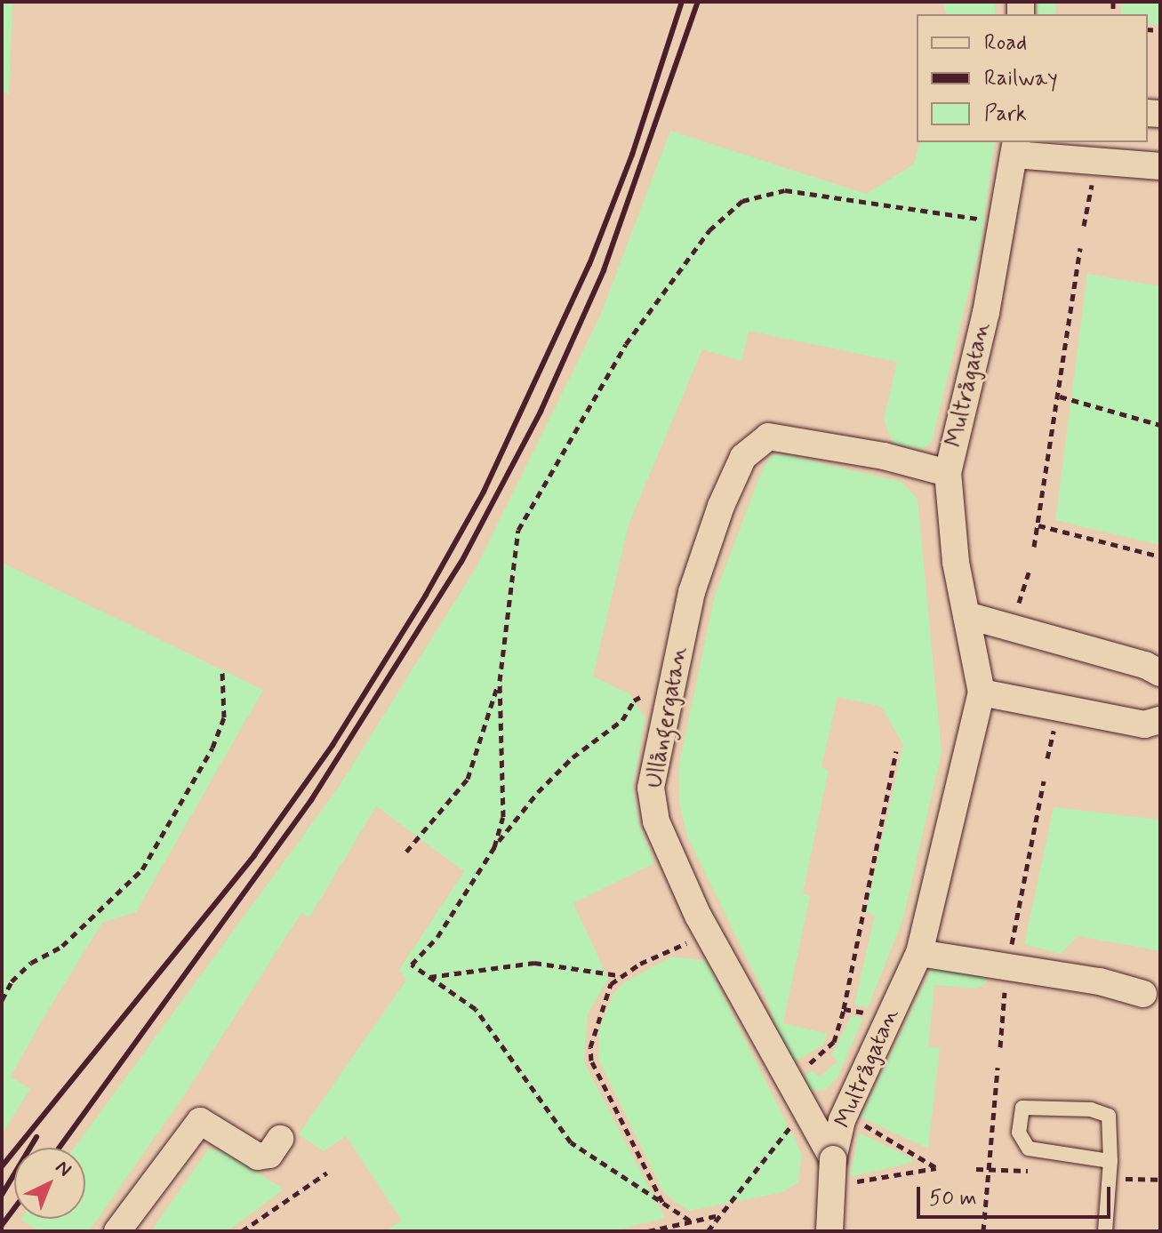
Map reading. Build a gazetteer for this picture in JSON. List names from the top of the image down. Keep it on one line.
{"streets":{"street":["Multrågatan","Ullångergatan"]},"crossings":[["Multrågatan","Ullångergatan"]],"legend":["Road","Railway","Park"],"scale_bar":"50 m","north":"top right"}
